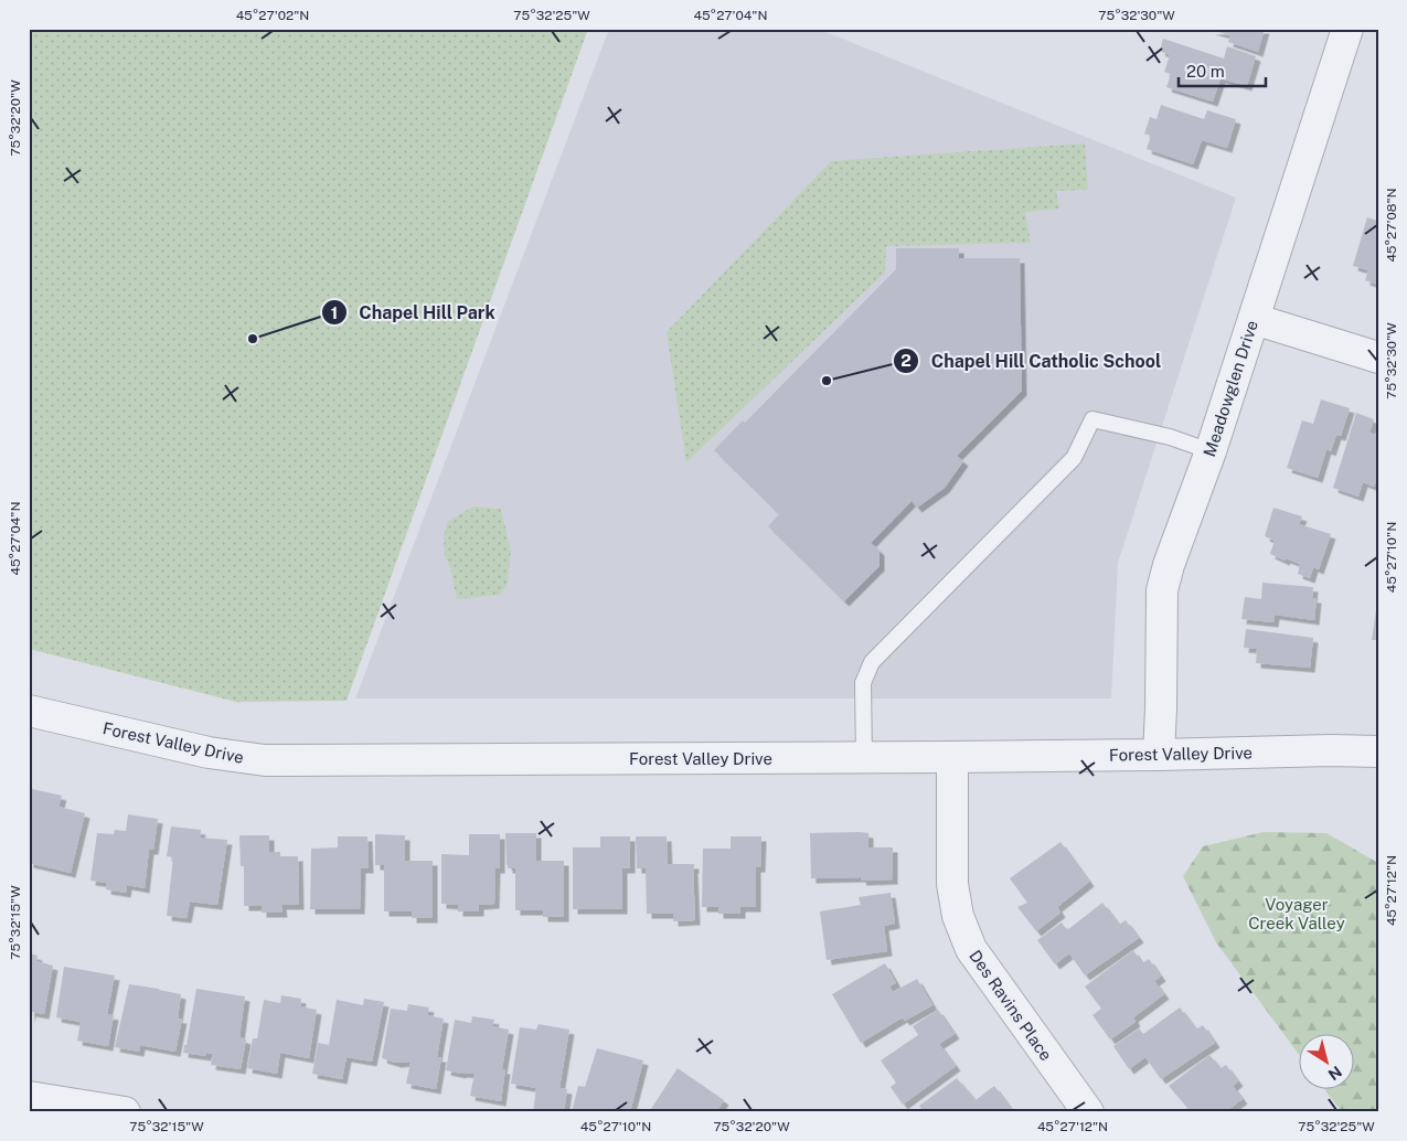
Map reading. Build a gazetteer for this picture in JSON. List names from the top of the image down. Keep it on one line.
{"streets":{"street":["Meadowglen Drive","Forest Valley Drive","Des Ravins Place"]},"crossings":[["Meadowglen Drive","Forest Valley Drive"],["Forest Valley Drive","Des Ravins Place"]],"parks":["Voyager Creek Valley"],"places":["Chapel Hill Park","Chapel Hill Catholic School"],"scale_bar":"20 m","north":"bottom right","coordinates":["45°27'02\"N","75°32'25\"W","45°27'04\"N","75°32'30\"W","75°32'20\"W","45°27'08\"N","45°27'10\"N","45°27'12\"N","75°32'15\"W"]}
